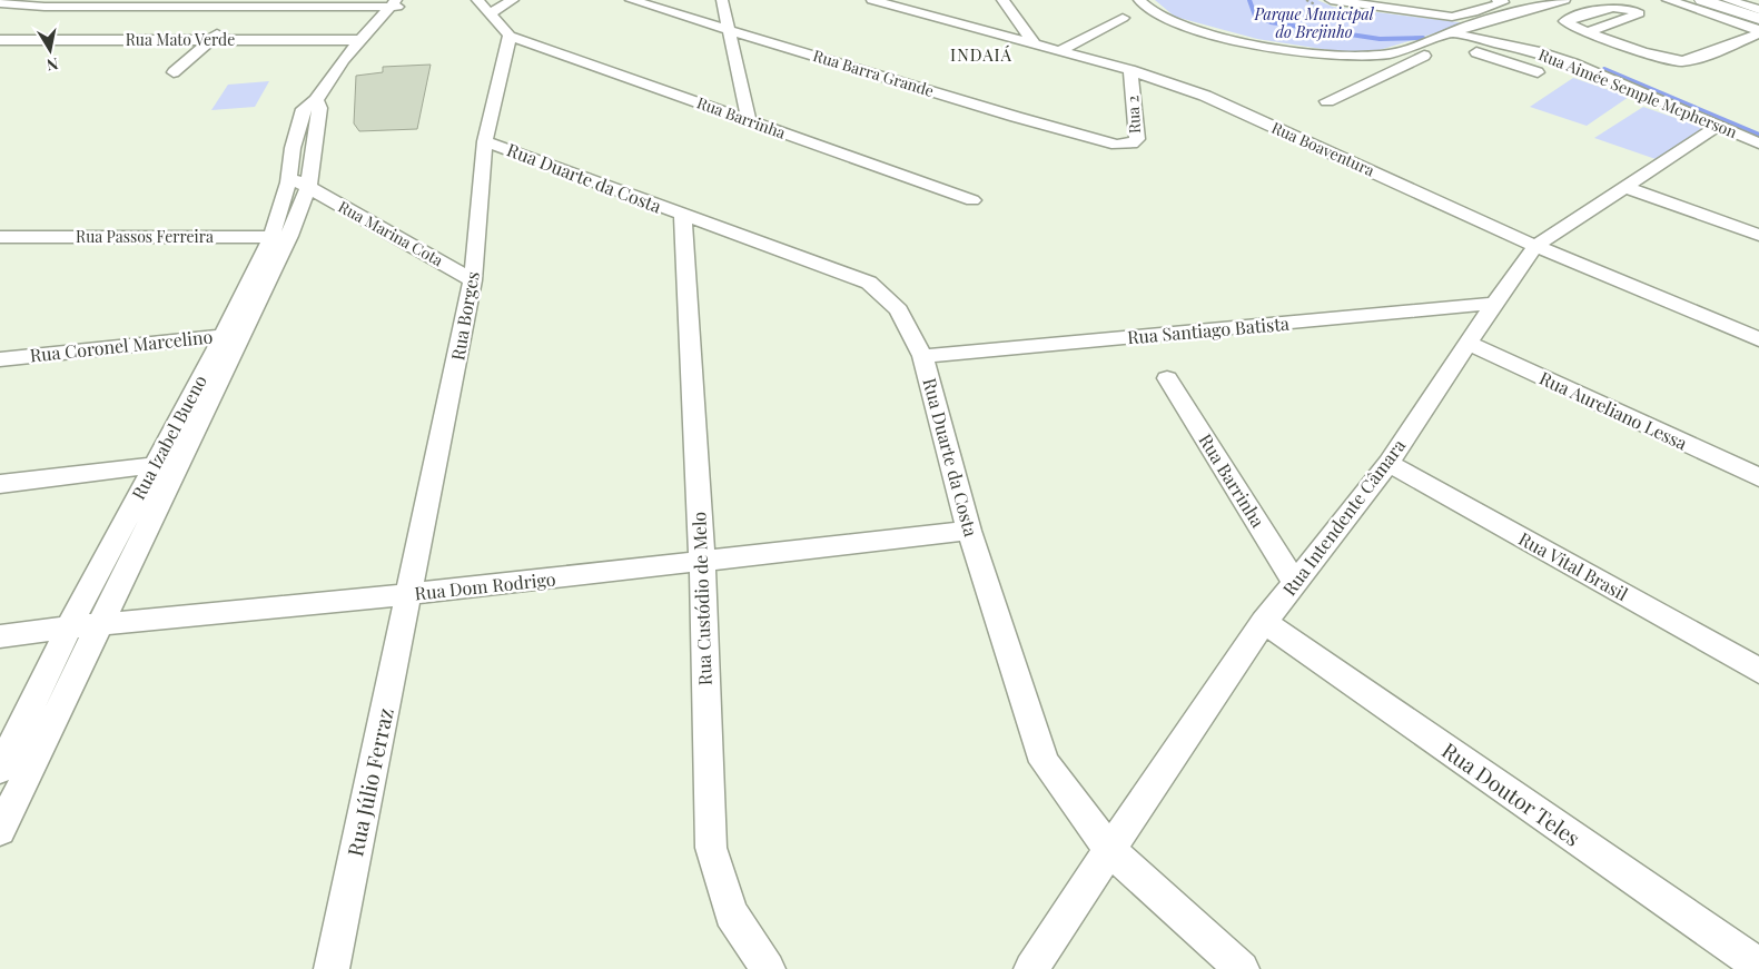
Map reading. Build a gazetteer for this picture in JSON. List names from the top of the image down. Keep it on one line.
{"streets":{"street":["Rua Mato Verde","Rua Barra Grande","Rua Aimée Semple Mcpherson","Rua 2","Rua Barrinha","Rua Boaventura","Rua Duarte da Costa","Rua Marina Cota","Rua Passos Ferreira","Rua Borges","Rua Santiago Batista","Rua Coronel Marcelino","Rua Aureliano Lessa","Rua Izabel Bueno","Rua Intendente Câmara","Rua Vital Brasil","Rua Dom Rodrigo","Rua Custódio de Melo","Rua Júlio Ferraz","Rua Doutor Teles"]},"crossings":[["Rua Mato Verde","Rua Izabel Bueno"],["Rua Barra Grande","Rua 2"],["Rua Aimée Semple Mcpherson","Rua Intendente Câmara"],["Rua 2","Rua Boaventura"],["Rua Barrinha","Rua Borges"],["Rua Barrinha","Rua Intendente Câmara"],["Rua Boaventura","Rua Intendente Câmara"],["Rua Duarte da Costa","Rua Borges"],["Rua Duarte da Costa","Rua Santiago Batista"],["Rua Duarte da Costa","Rua Intendente Câmara"],["Rua Duarte da Costa","Rua Dom Rodrigo"],["Rua Duarte da Costa","Rua Custódio de Melo"],["Rua Marina Cota","Rua Borges"],["Rua Marina Cota","Rua Izabel Bueno"],["Rua Passos Ferreira","Rua Izabel Bueno"],["Rua Borges","Rua Dom Rodrigo"],["Rua Borges","Rua Júlio Ferraz"],["Rua Santiago Batista","Rua Intendente Câmara"],["Rua Coronel Marcelino","Rua Izabel Bueno"],["Rua Aureliano Lessa","Rua Intendente Câmara"],["Rua Izabel Bueno","Rua Dom Rodrigo"],["Rua Intendente Câmara","Rua Vital Brasil"],["Rua Intendente Câmara","Rua Doutor Teles"],["Rua Dom Rodrigo","Rua Custódio de Melo"],["Rua Dom Rodrigo","Rua Júlio Ferraz"]],"districts":["INDAIÁ"],"parks":["Parque Municipal do Brejinho"],"north":"bottom"}
